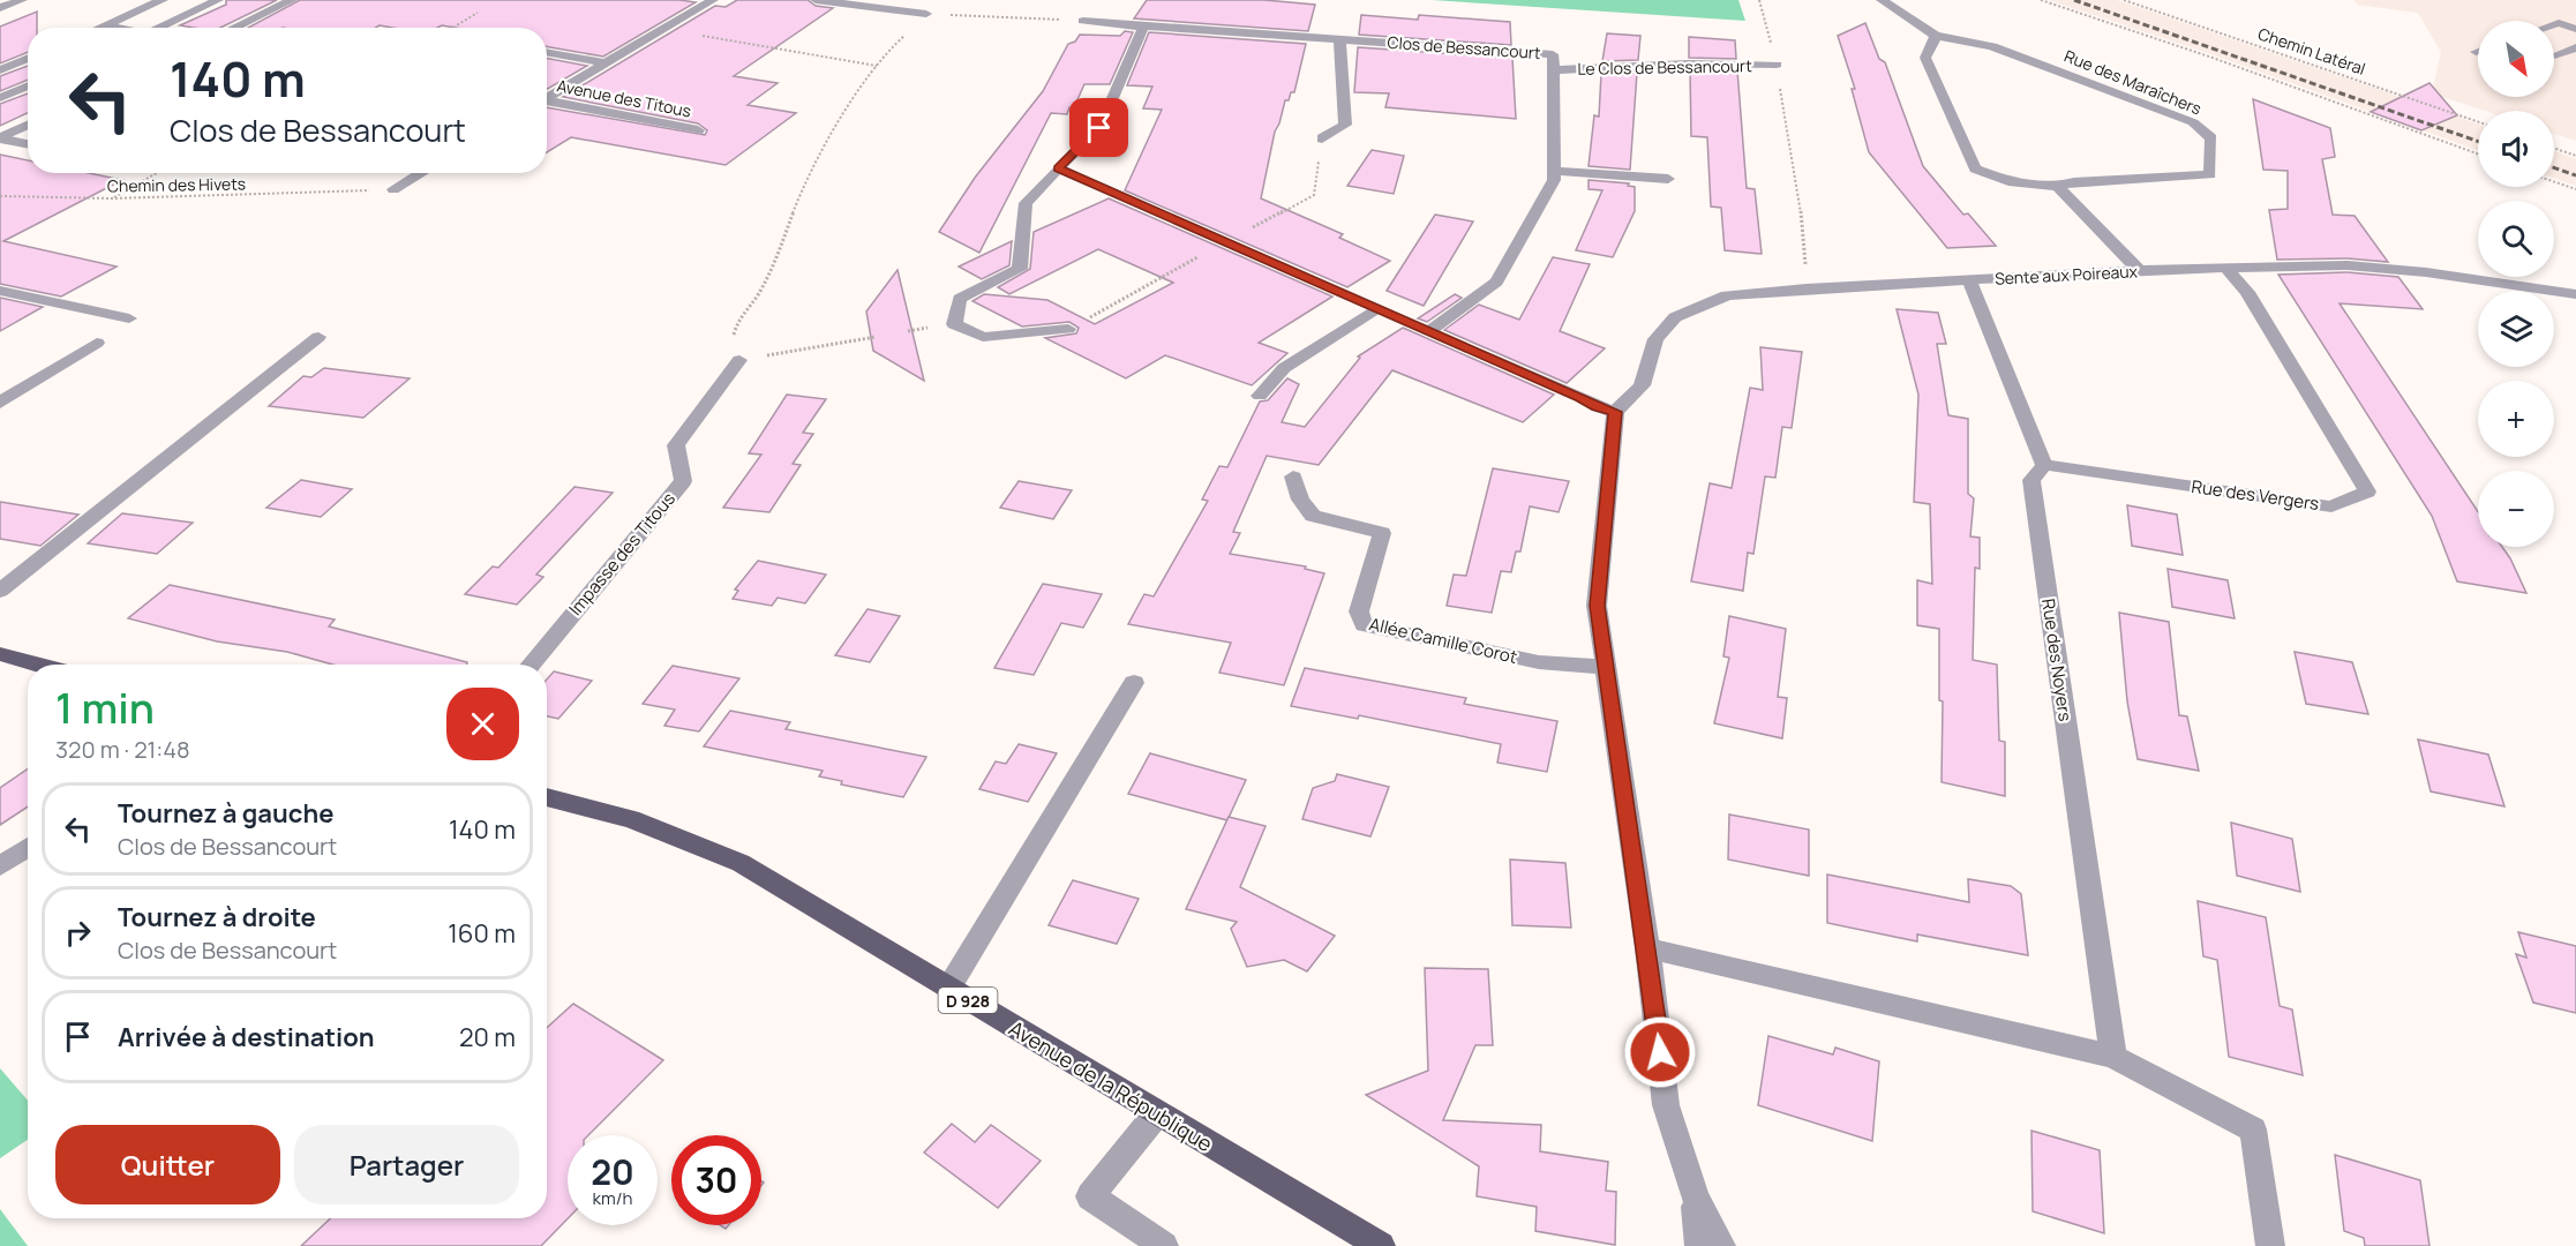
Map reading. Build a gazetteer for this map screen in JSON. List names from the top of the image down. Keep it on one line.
{"streets":{"main road":["D 928","Avenue de la République"],"street":["Clos de Bessancourt","Le Clos de Bessancourt","Rue des Maraîchers","Avenue des Titous","Sente aux Poireaux","Rue des Vergers","Impasse des Titous","Allée Camille Corot","Rue des Noyers"],"path":["Chemin Latéral","Chemin des Hivets"]},"crossings":[["Clos de Bessancourt","Le Clos de Bessancourt"],["Sente aux Poireaux","Rue des Vergers"],["Rue des Vergers","Rue des Noyers"]],"north":"bottom right","page":{"map_buttons":["+","−"],"turn":["140 m","Clos de Bessancourt"],"heading":["1 min","320 m · 21:48"],"list":[{"name":"Tournez à gauche","note":"Clos de Bessancourt","value":"140 m"},{"name":"Tournez à droite","note":"Clos de Bessancourt","value":"160 m"},{"name":"Arrivée à destination","value":"20 m"}],"buttons":["Quitter","Partager"],"speed":"20 km/h","limit":"30"}}
